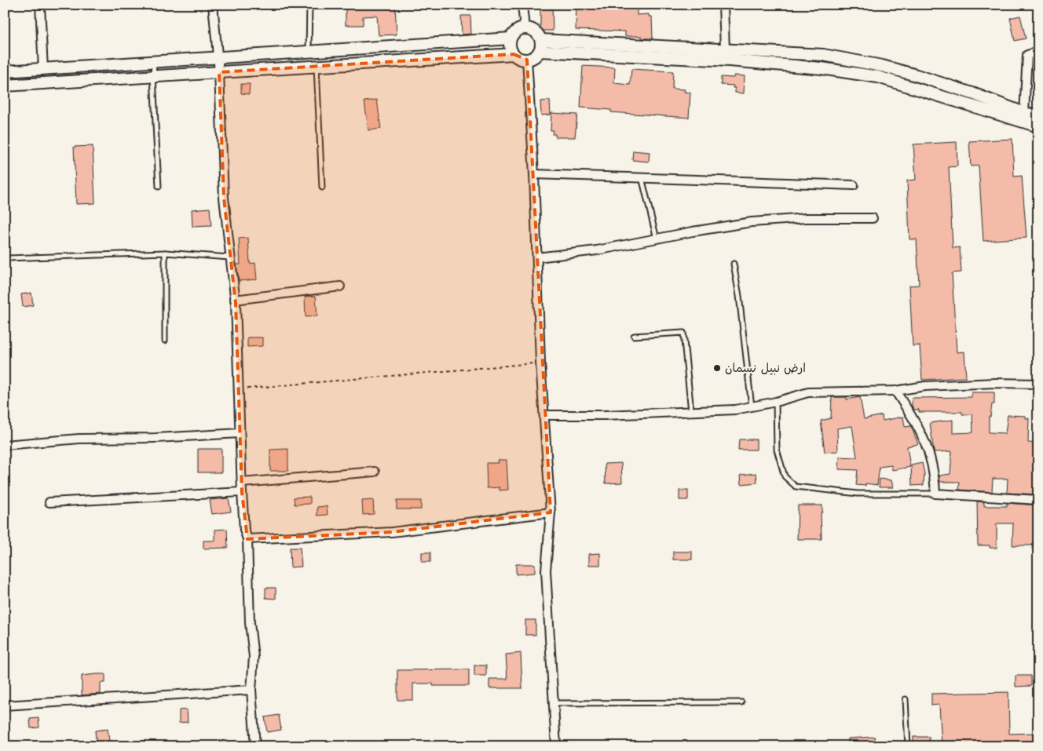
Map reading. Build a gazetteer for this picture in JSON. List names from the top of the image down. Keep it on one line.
{"places":["ارض نبيل نسمان"]}
